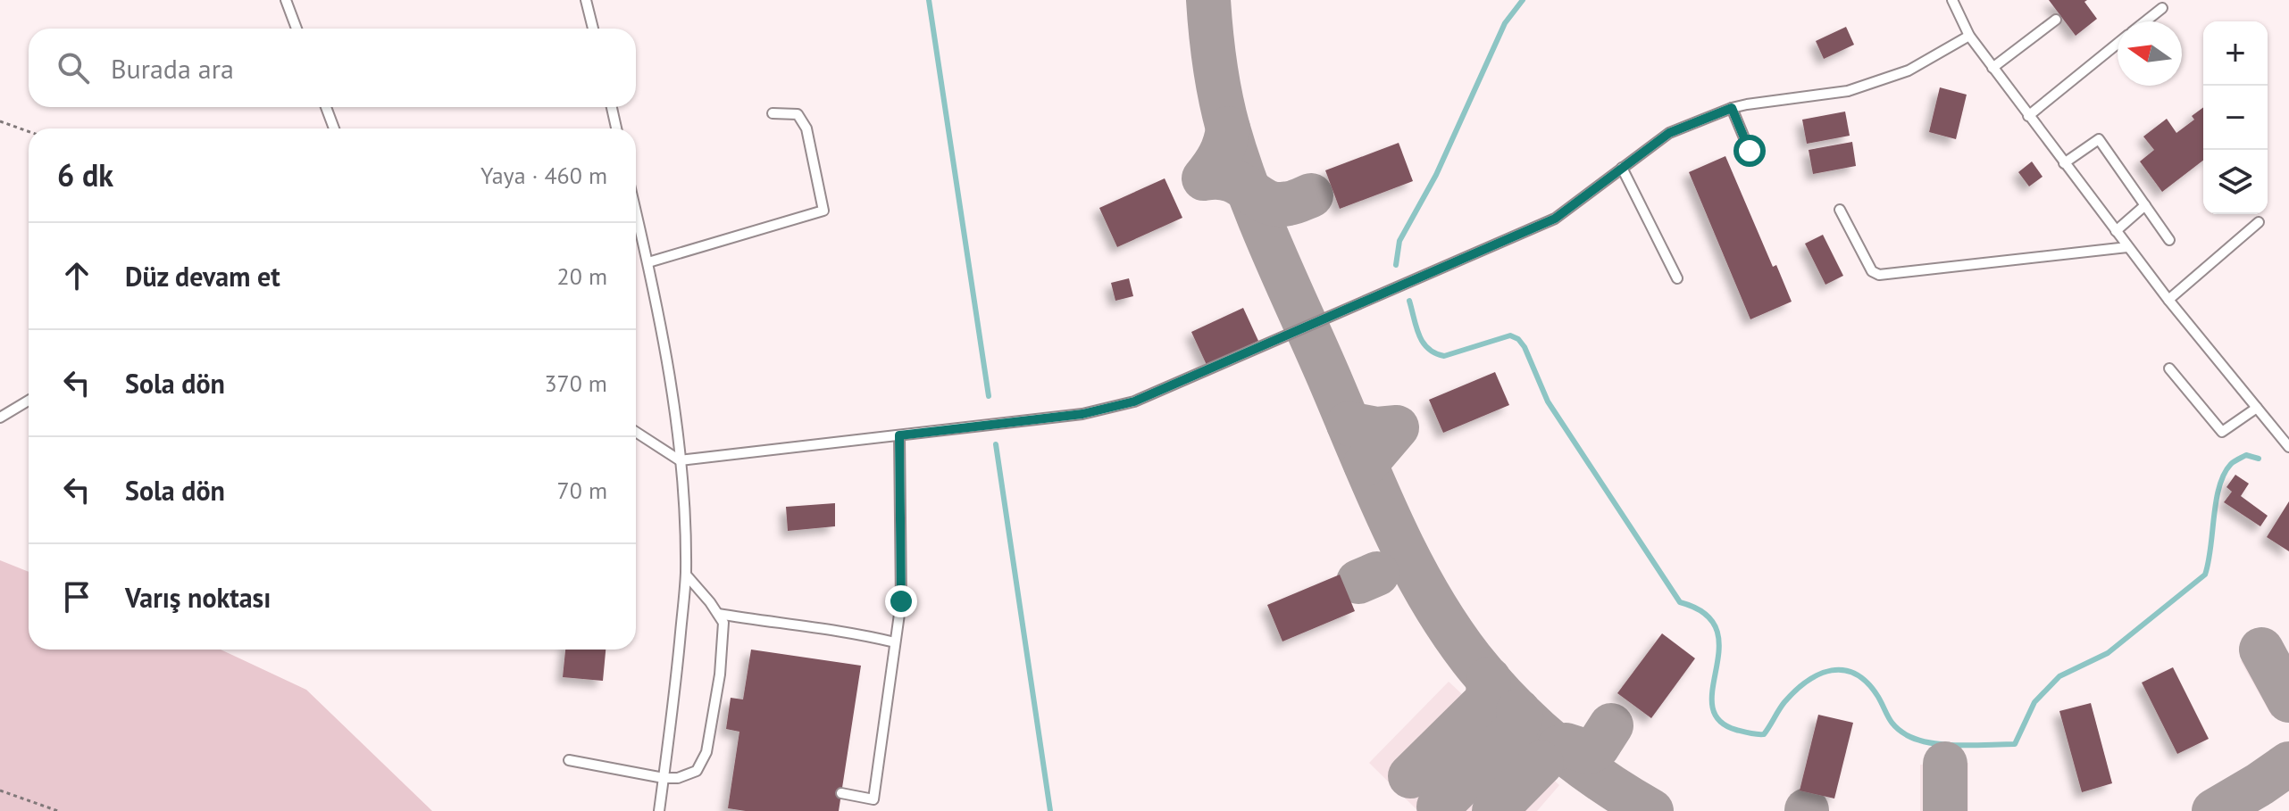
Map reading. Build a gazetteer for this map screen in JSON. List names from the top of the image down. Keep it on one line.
{"north":"left","page":{"map_buttons":["+","−"],"search":"Burada ara","heading":["6 dk","Yaya · 460 m"],"list":[["Düz devam et","20 m"],["Sola dön","370 m"],["Sola dön","70 m"],"Varış noktası"]}}
